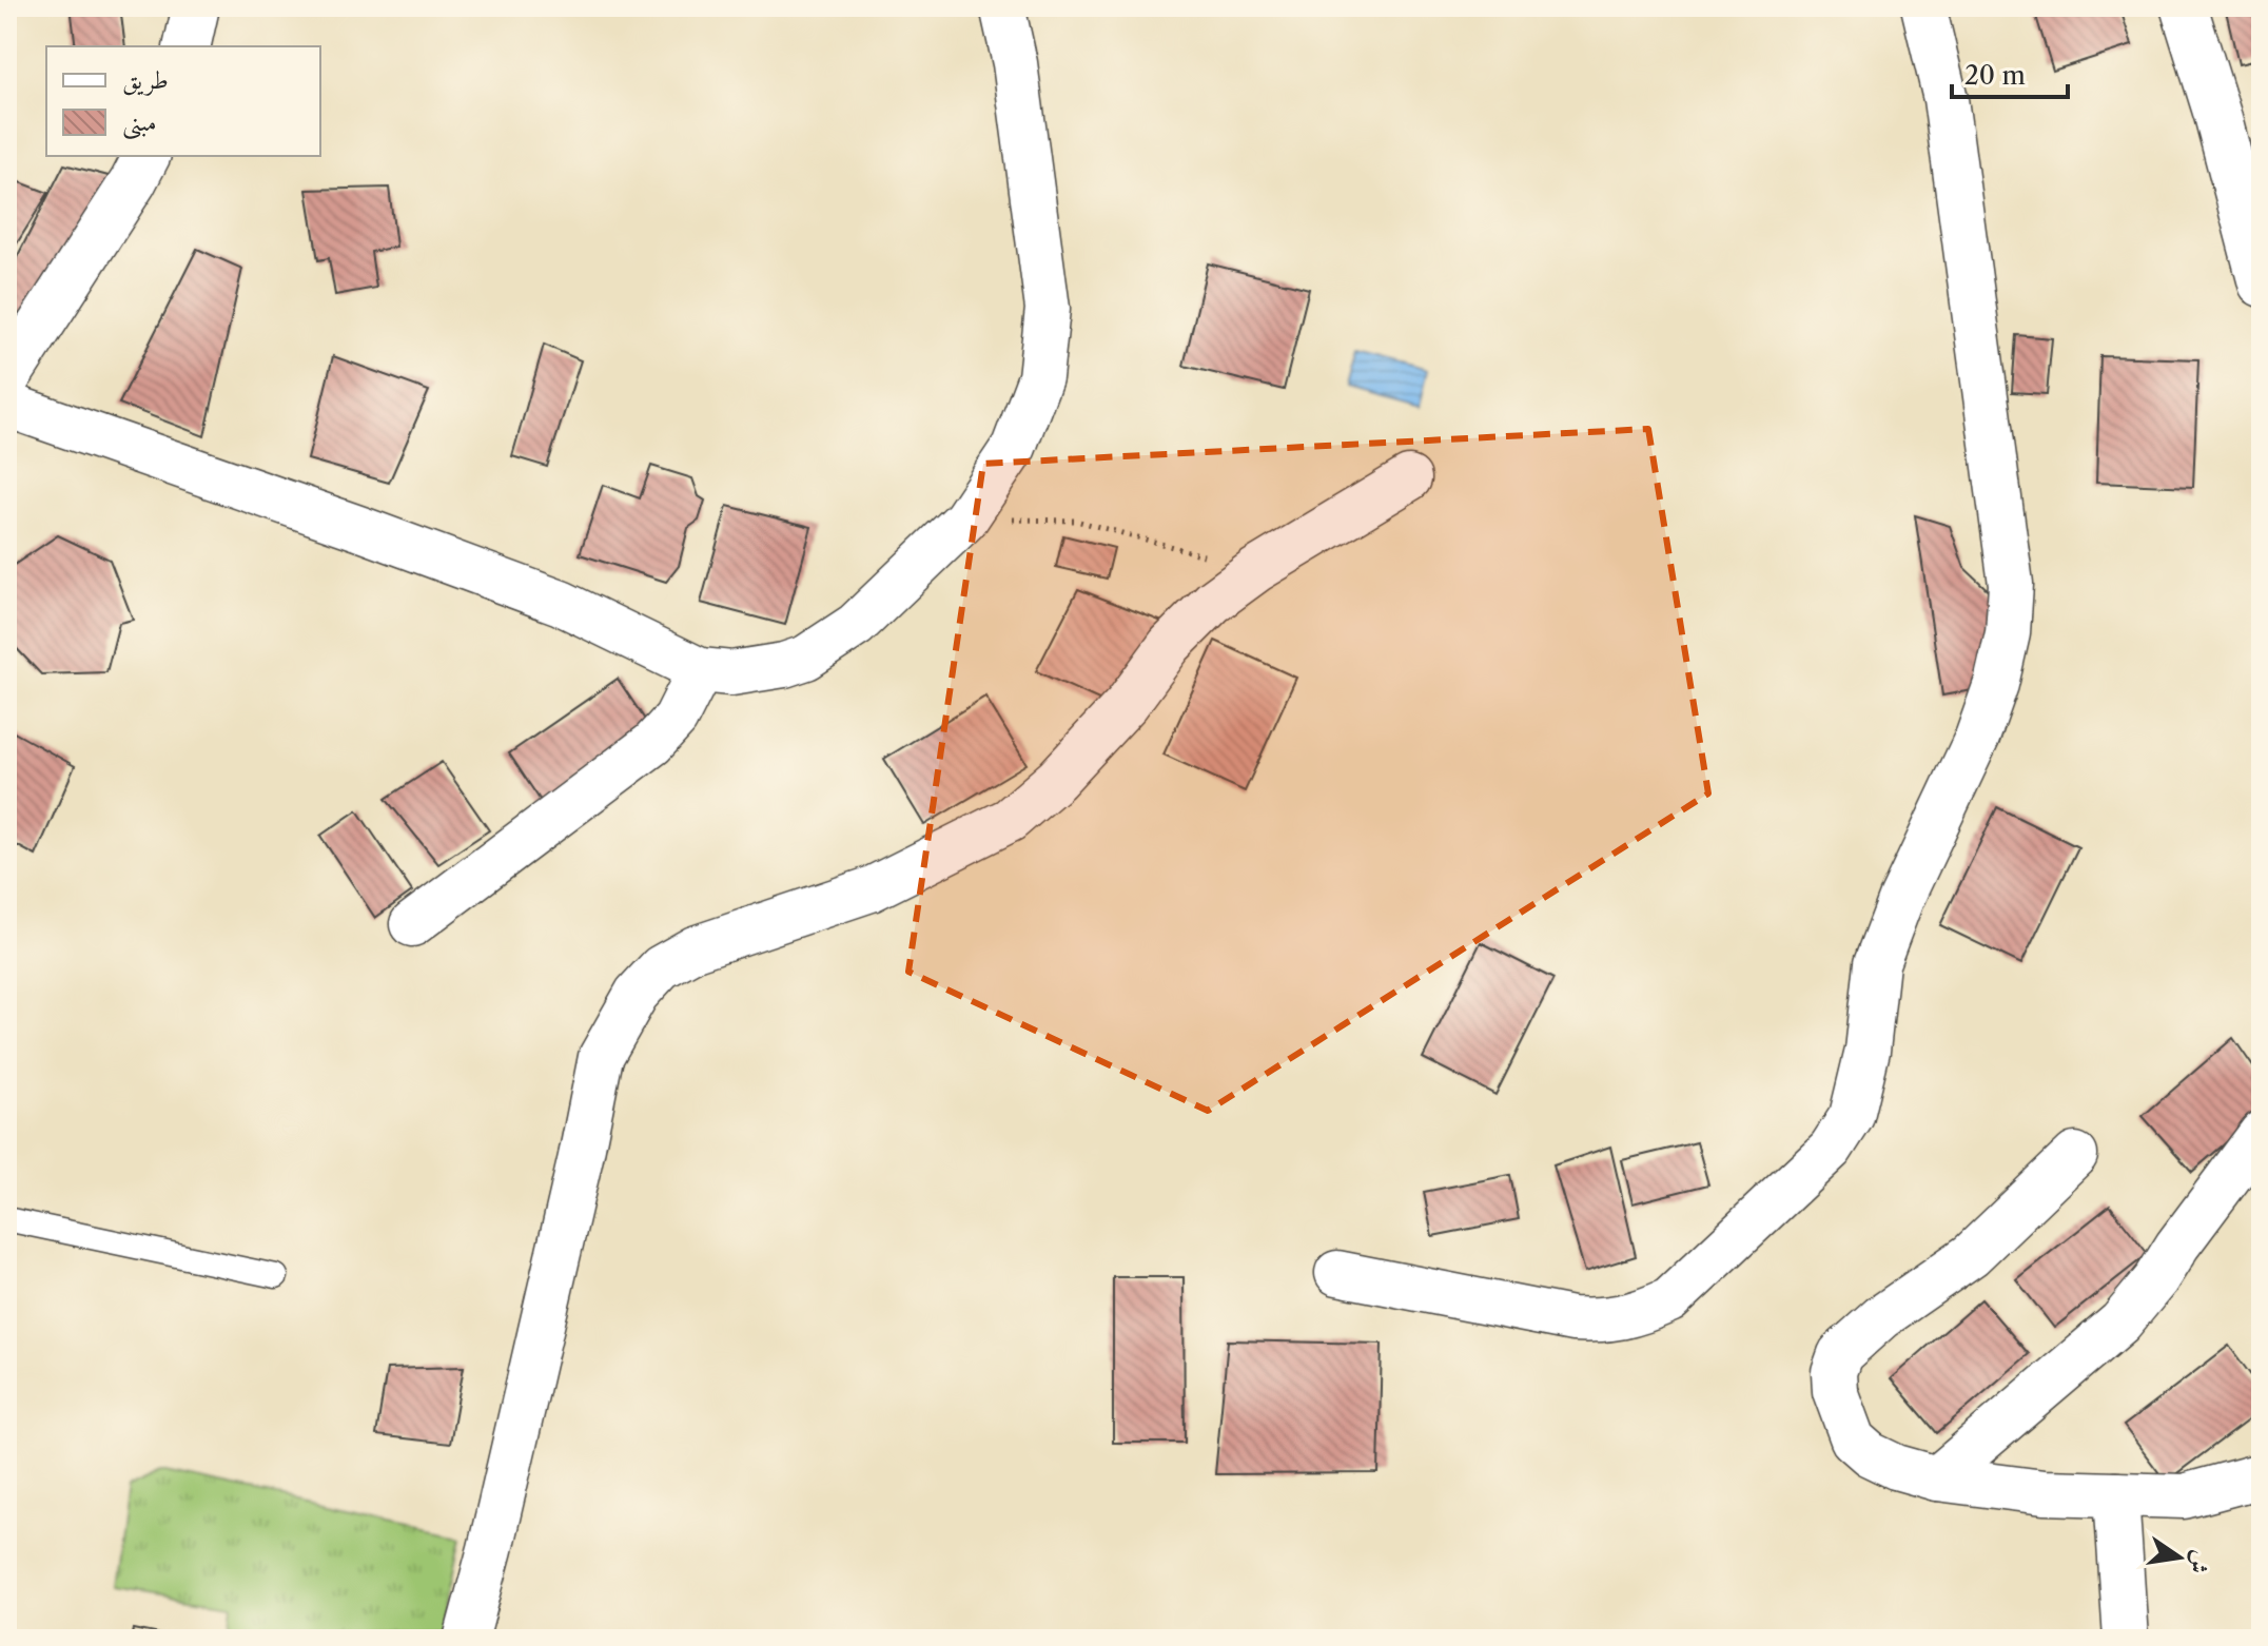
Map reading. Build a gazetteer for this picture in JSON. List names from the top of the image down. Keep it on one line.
{"legend":["طريق","مبنى"],"scale_bar":"20 m","north":"right"}
